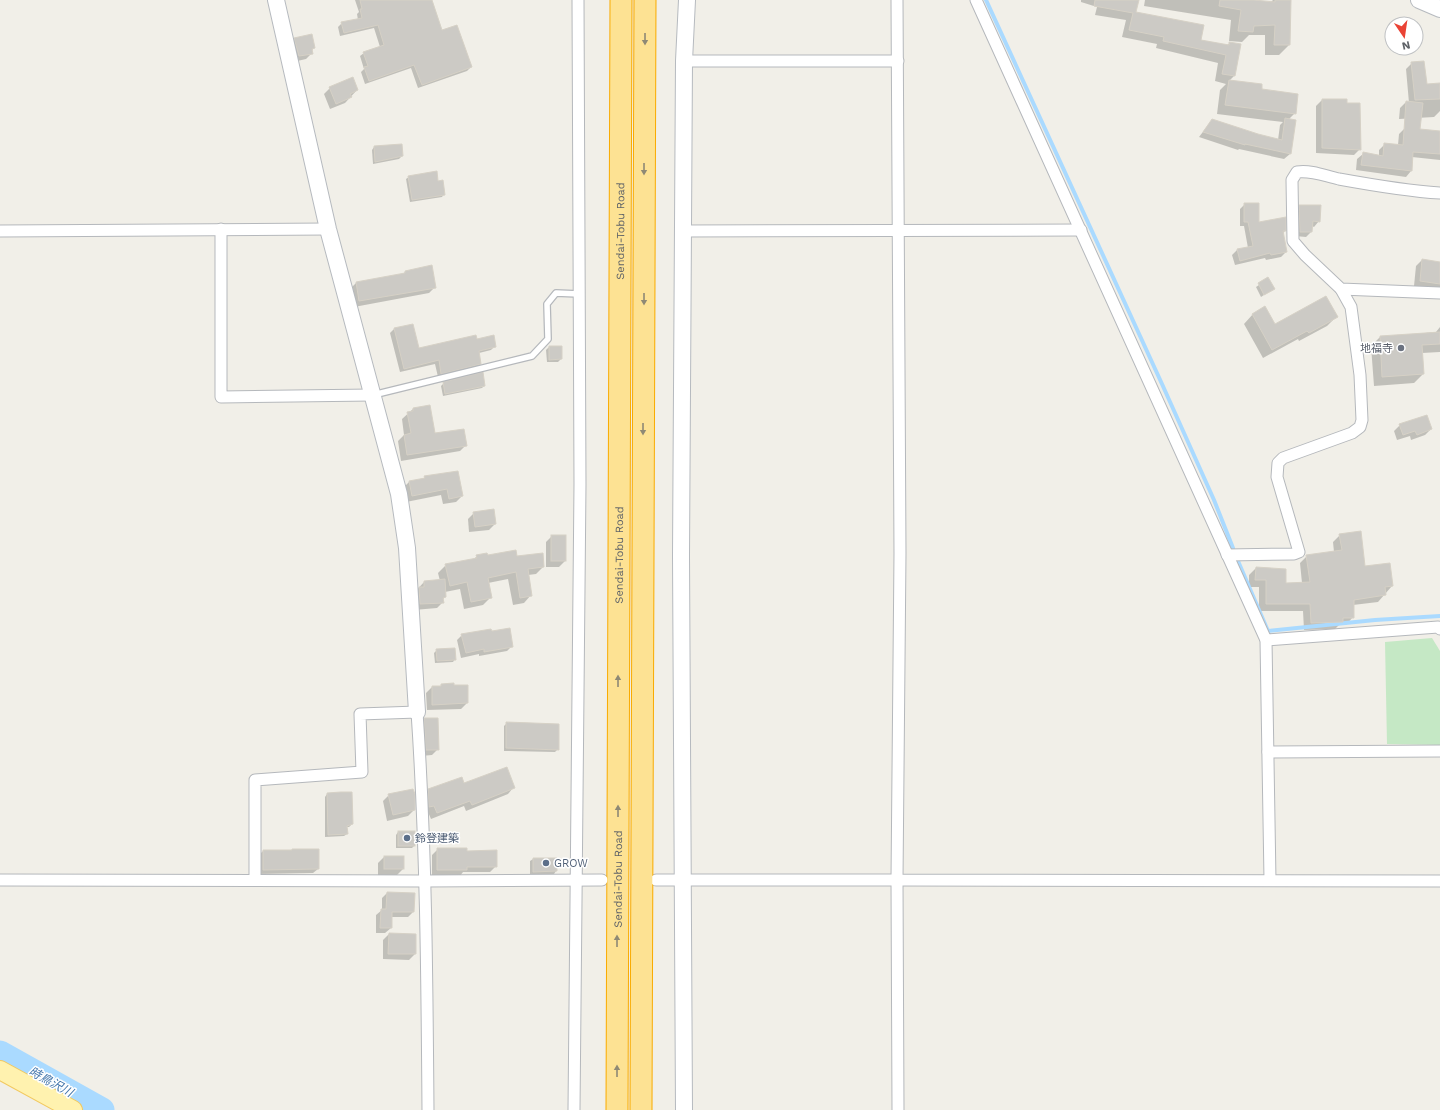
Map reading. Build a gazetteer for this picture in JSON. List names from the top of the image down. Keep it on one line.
{"streets":{"highway":["Sendai-Tobu Road"]},"water":["時鳥沢川"],"places":["地福寺","鈴登建築","GROW"],"north":"bottom"}
